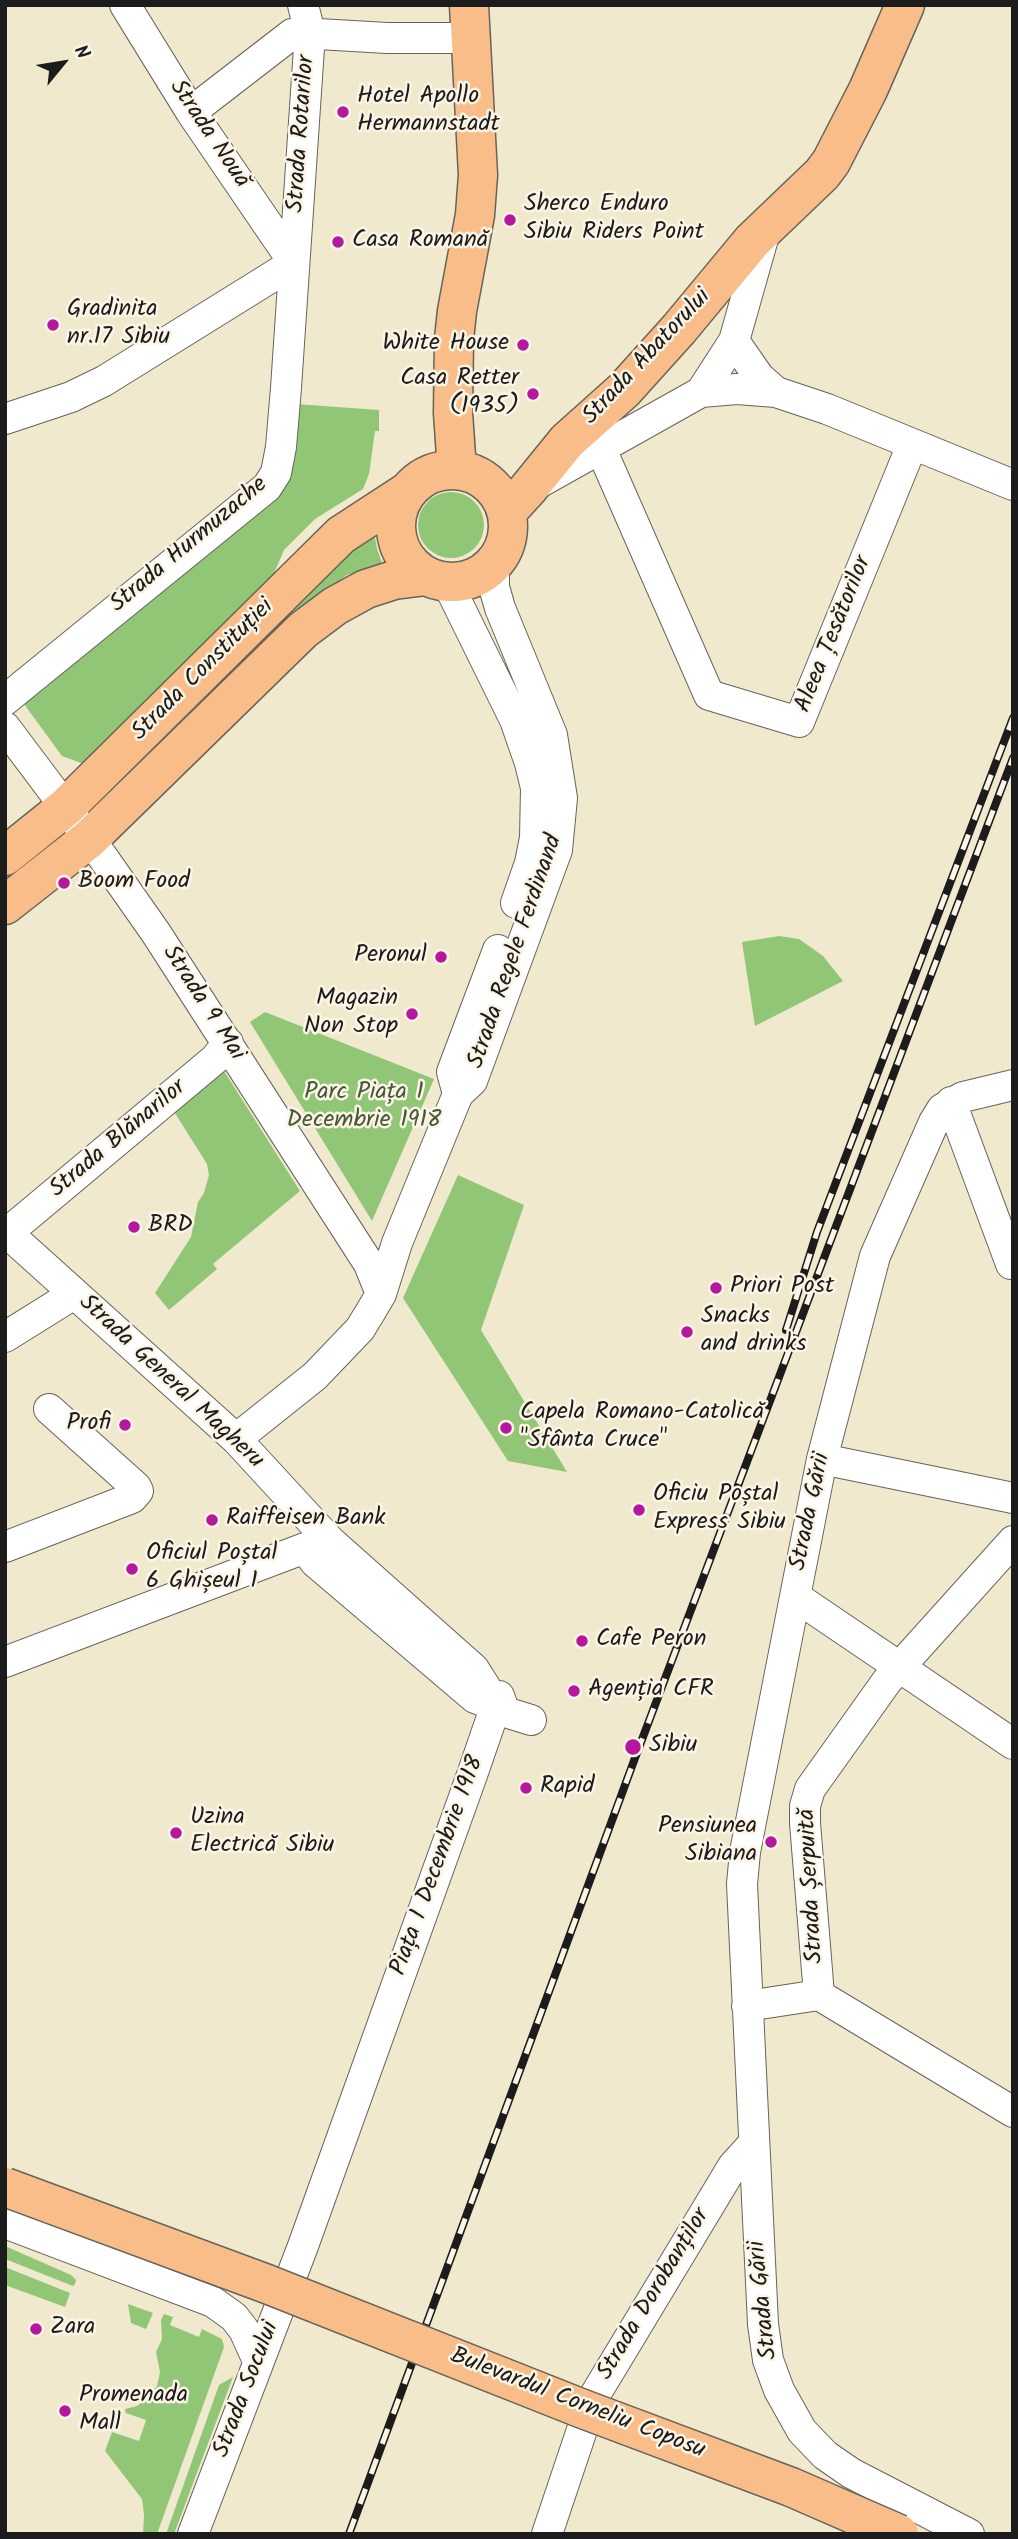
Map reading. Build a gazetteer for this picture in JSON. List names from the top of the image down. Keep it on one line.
{"streets":{"main road":["Strada Abatorului","Strada Constituției","Bulevardul Corneliu Coposu"],"street":["Strada Rotarilor","Strada Nouă","Strada Hurmuzache","Aleea Țesătorilor","Strada Regele Ferdinand","Strada 9 Mai","Strada Blănarilor","Strada General Magheru","Strada Gării","Piața 1 Decembrie 1918","Strada Șerpuită","Strada Dorobanților","Strada Socului"]},"crossings":[["Strada Rotarilor","Strada Nouă"],["Strada Rotarilor","Strada Hurmuzache"],["Strada Nouă","Strada Hurmuzache"],["Strada Abatorului","Aleea Țesătorilor"],["Strada Abatorului","Strada Constituției"],["Strada Abatorului","Strada Regele Ferdinand"],["Strada Constituției","Strada Regele Ferdinand"],["Strada Constituției","Strada 9 Mai"],["Strada Regele Ferdinand","Strada 9 Mai"],["Strada Regele Ferdinand","Strada General Magheru"],["Strada 9 Mai","Strada Blănarilor"],["Strada Blănarilor","Strada General Magheru"],["Strada Gării","Strada Dorobanților"],["Piața 1 Decembrie 1918","Strada Socului"]],"parks":["Parc Piața 1 Decembrie 1918"],"places":["Hotel Apollo Hermannstadt","Sherco Enduro Sibiu Riders Point","Casa Romană","Gradinita nr.17 Sibiu","White House","Casa Retter (1935)","Boom Food","Peronul","Magazin Non Stop","BRD","Priori Post","Snacks and drinks","Profi","Capela Romano-Catolică \"Sfânta Cruce\"","Oficiu Poștal Express Sibiu","Raiffeisen Bank","Oficiul Poștal 6 Ghișeul 1","Cafe Peron","Agenția CFR","Sibiu","Rapid","Uzina Electrică Sibiu","Pensiunea Sibiana","Zara","Promenada Mall"],"north":"top right"}
